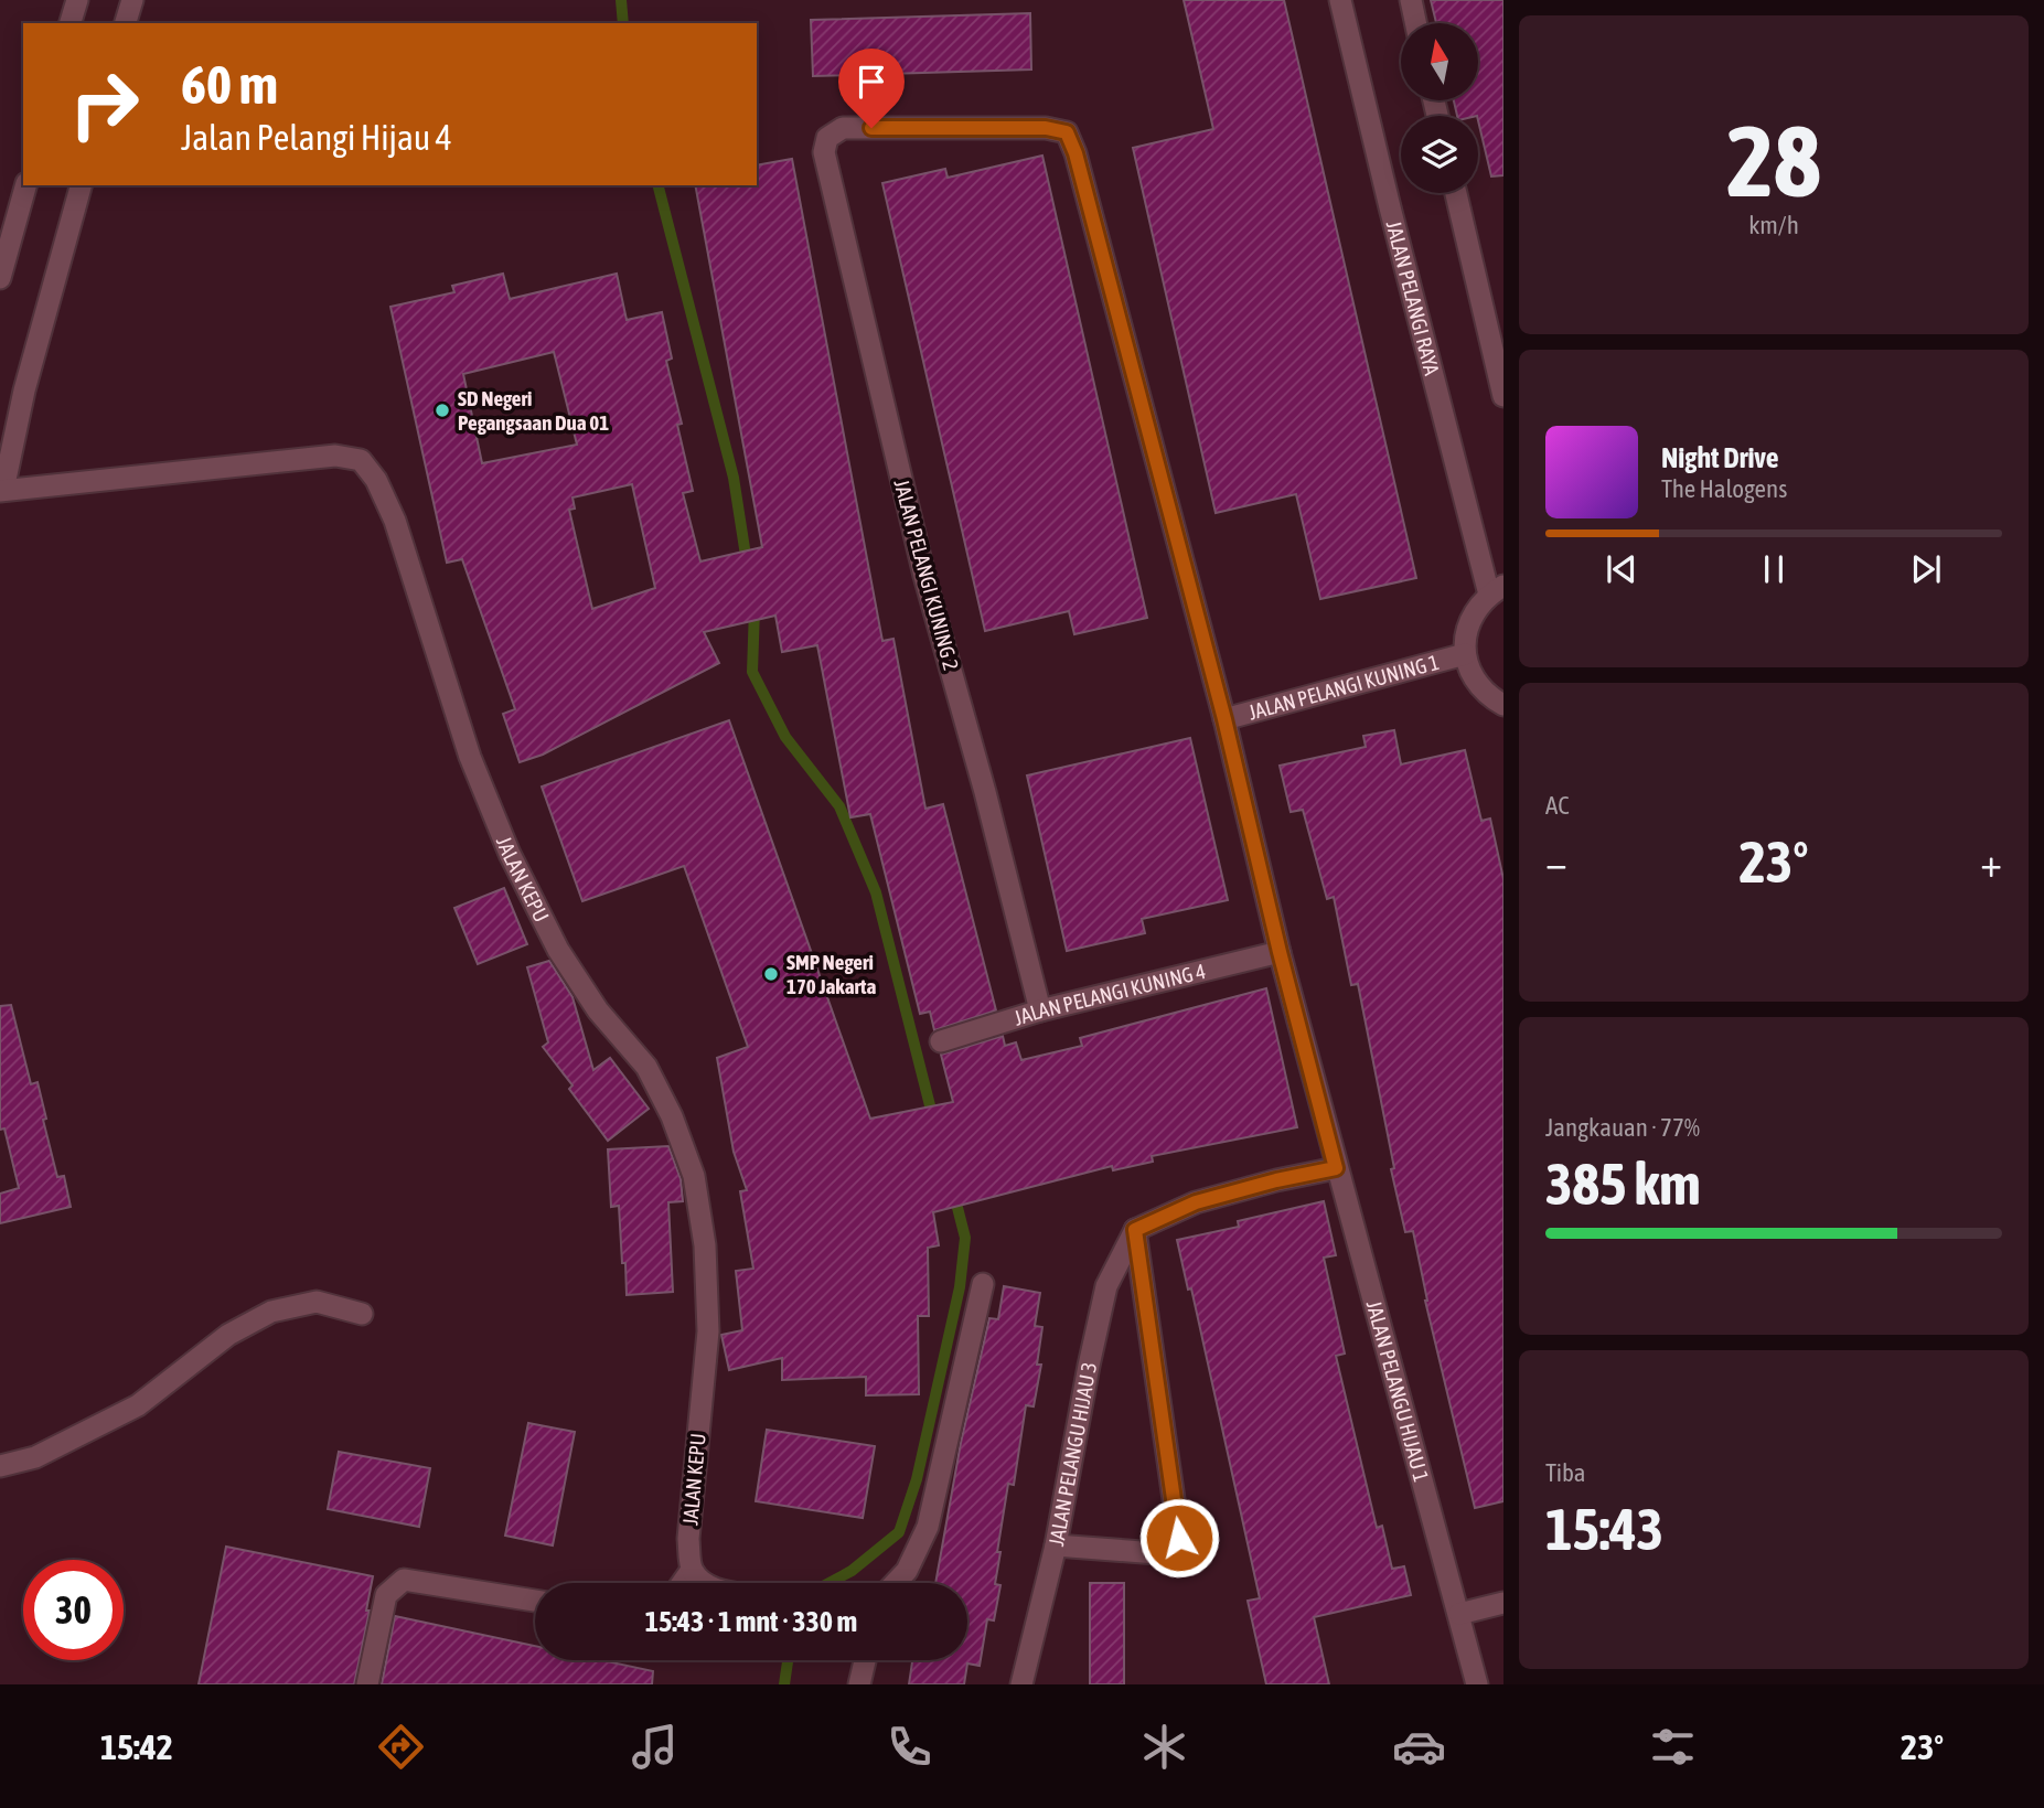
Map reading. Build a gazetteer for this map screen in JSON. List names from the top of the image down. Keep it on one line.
{"streets":{"street":["JALAN PELANGI RAYA","JALAN PELANGI KUNING 2","JALAN PELANGI KUNING 1","JALAN KEPU","JALAN PELANGI KUNING 4","JALAN PELANGU HIJAU 1","JALAN PELANGU HIJAU 3"]},"crossings":[["JALAN PELANGI KUNING 2","JALAN PELANGI KUNING 1"],["JALAN PELANGI KUNING 2","JALAN PELANGI KUNING 4"],["JALAN PELANGI KUNING 1","JALAN PELANGI KUNING 4"],["JALAN PELANGI KUNING 1","JALAN PELANGU HIJAU 1"]],"places":["SD Negeri Pegangsaan Dua 01","SMP Negeri 170 Jakarta"],"north":"top","page":{"tile":[["28","km/h"],"AC",["Jangkauan · 77%","385 km"],["Tiba","15:43"]],"turn":["60 m","Jalan Pelangi Hijau 4"],"song":["Night Drive","The Halogens"],"heat":["−","23°","+"],"limit":"30","trip":"15:43 · 1 mnt · 330 m","tabs":["15:42","23°"]}}
